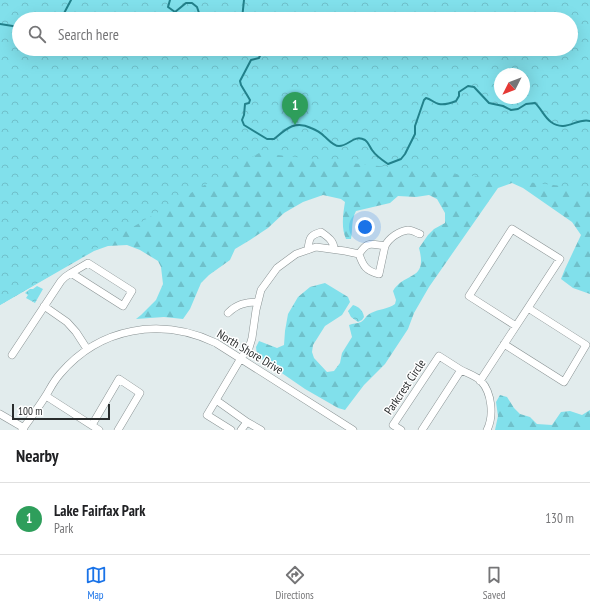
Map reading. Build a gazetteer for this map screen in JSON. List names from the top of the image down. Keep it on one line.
{"streets":{"street":["North Shore Drive","Parkcrest Circle"]},"scale_bar":"100 m","north":"bottom left","page":{"search":"Search here","pins":"1","scale":"100 m","heading":"Nearby","list":[{"mark":"1","name":"Lake Fairfax Park","note":"Park","value":"130 m"}],"nav":["Map","Directions","Saved"]}}
